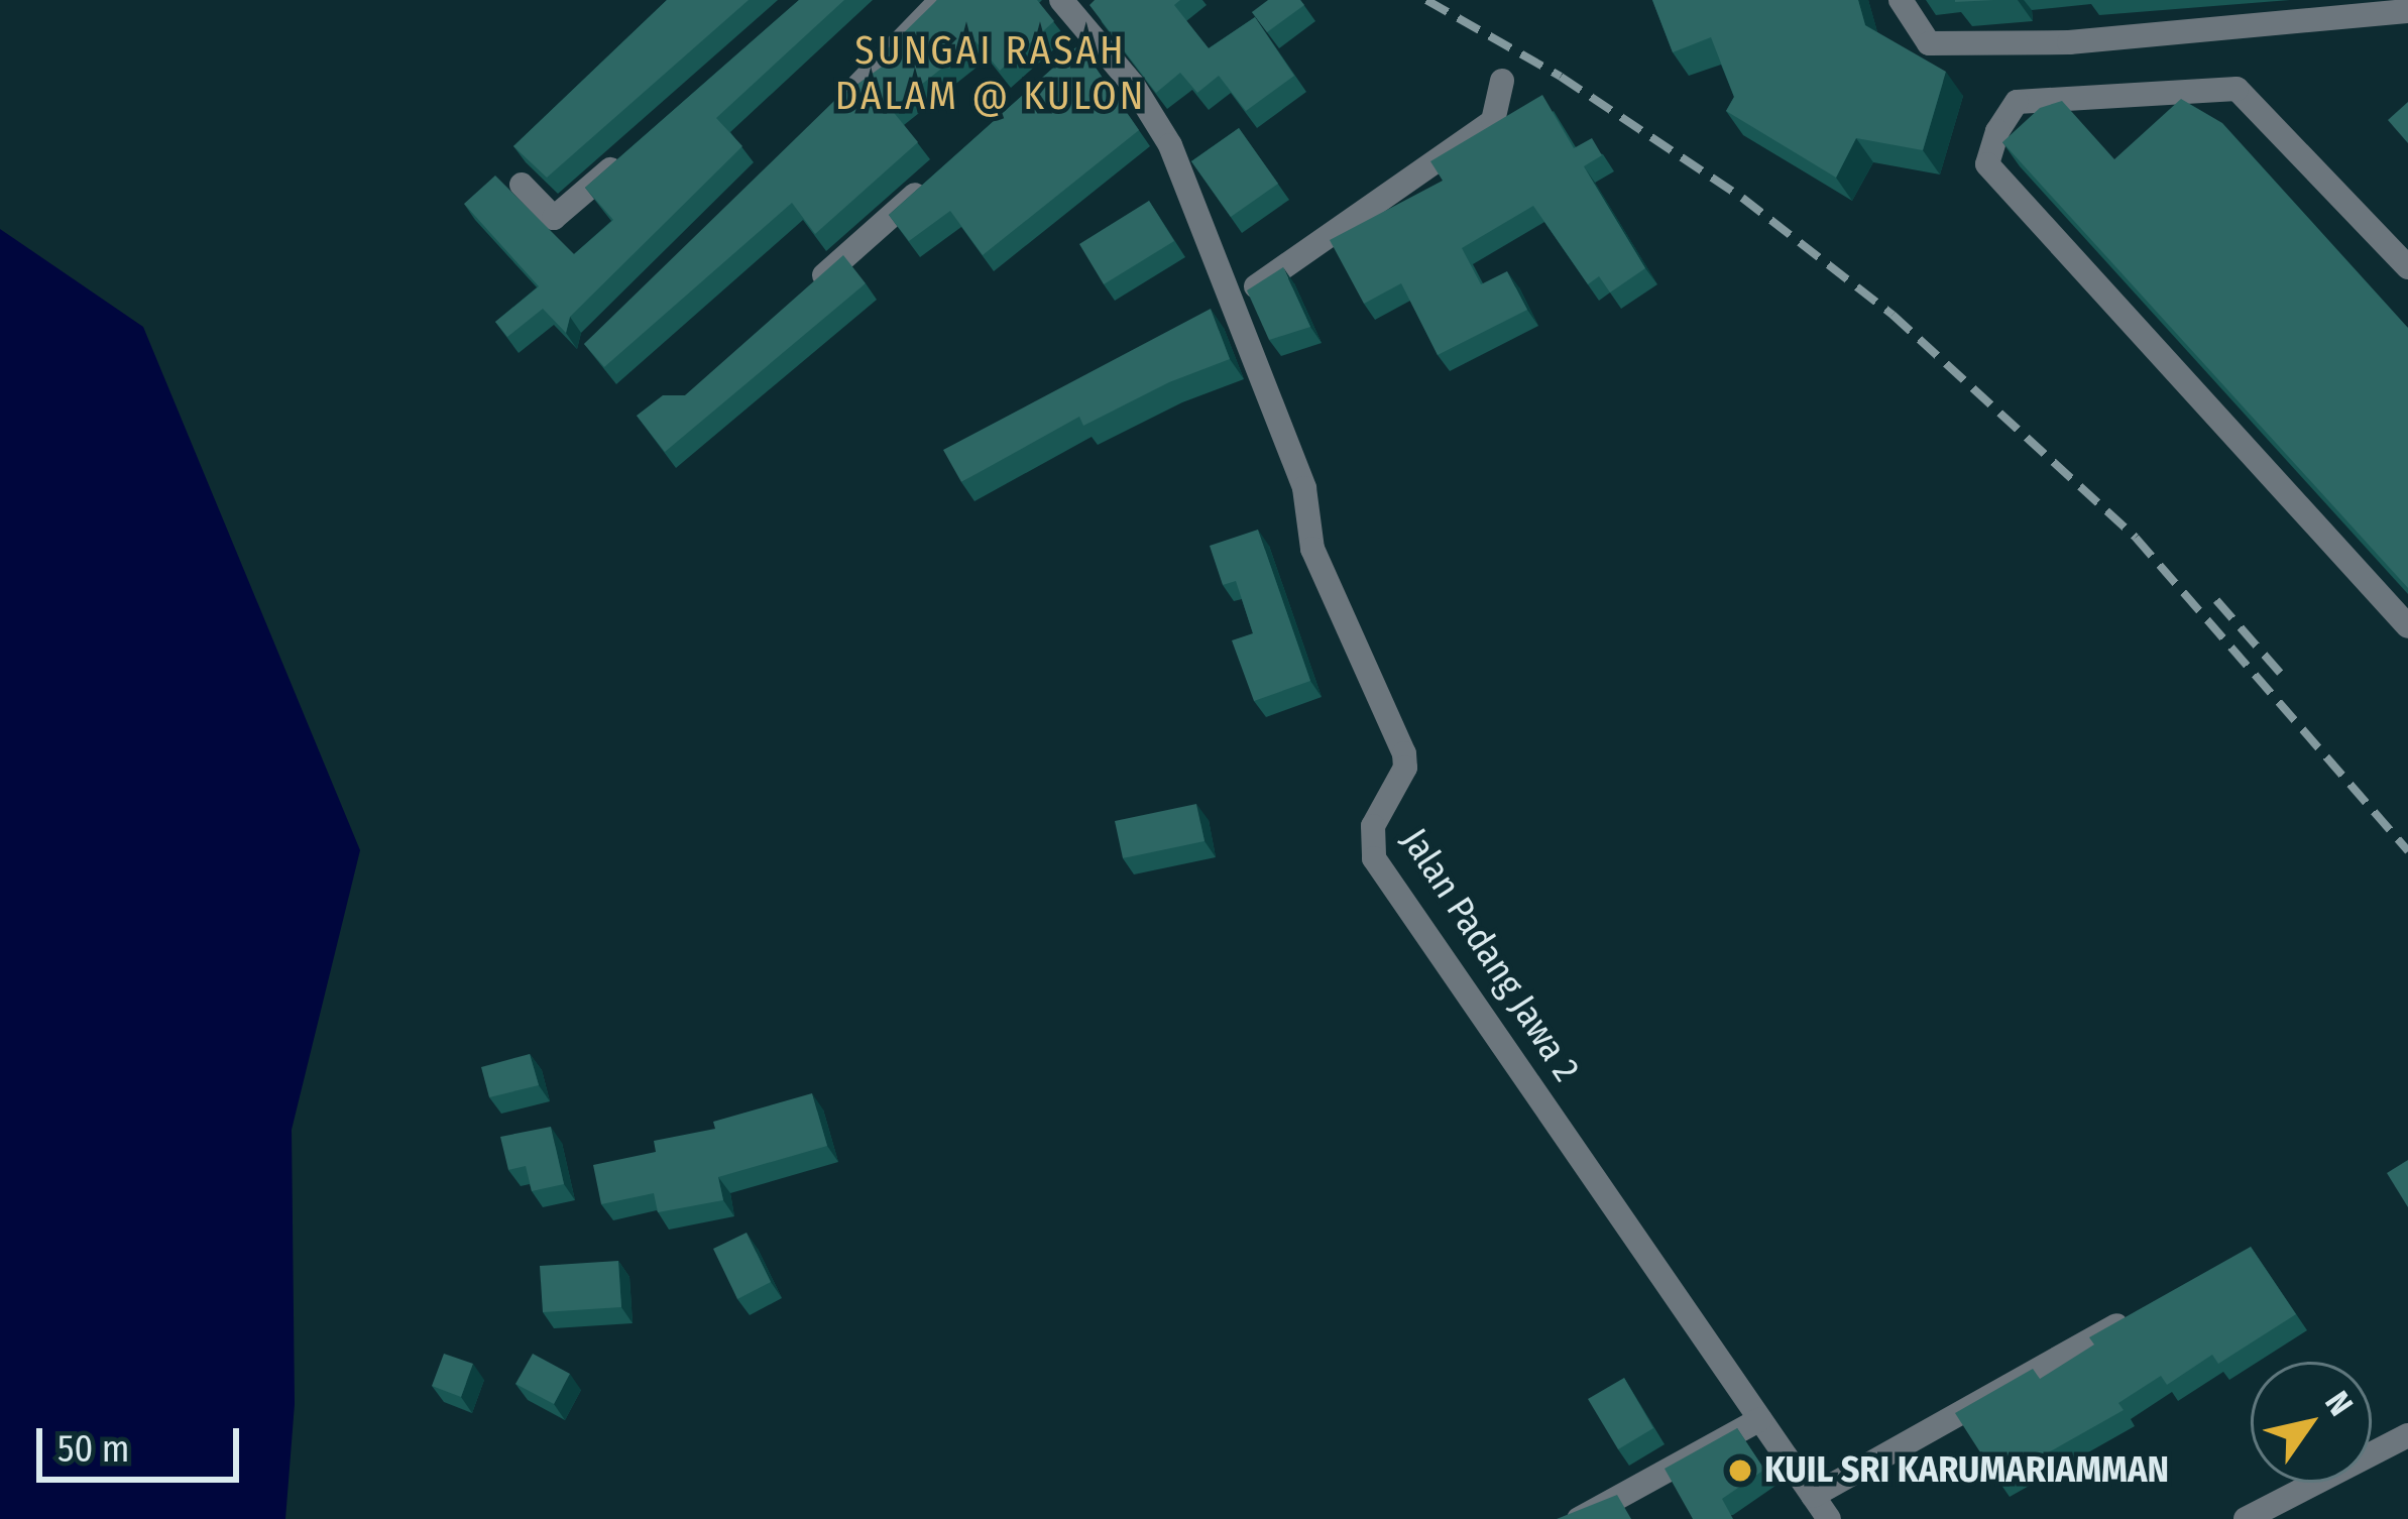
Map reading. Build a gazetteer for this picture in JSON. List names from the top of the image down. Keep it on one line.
{"streets":{"street":["Jalan Padang Jawa 2"]},"districts":["SUNGAI RASAH DALAM @ KULON"],"places":["KUIL SRI KARUMARIAMMAN"],"scale_bar":"50 m","north":"top right"}
